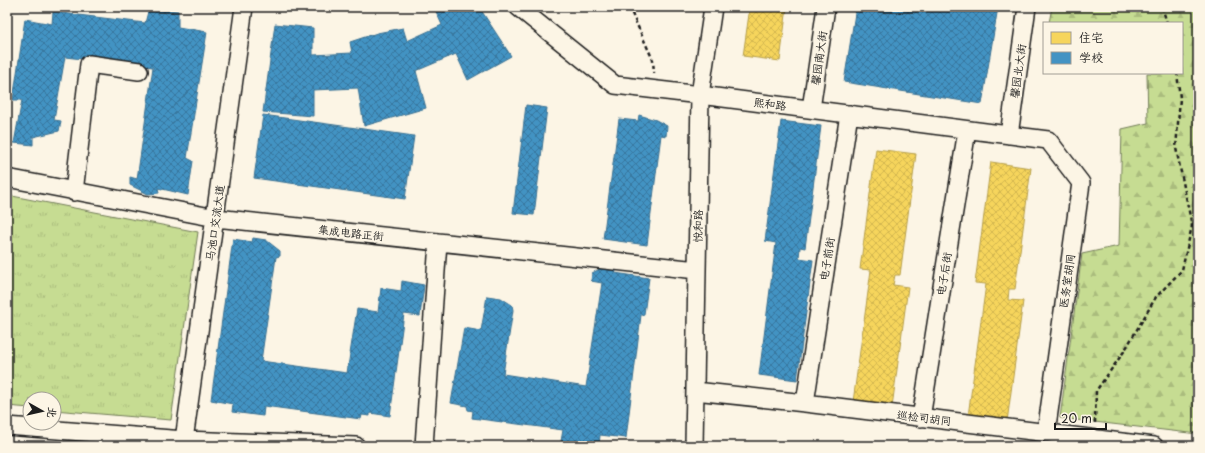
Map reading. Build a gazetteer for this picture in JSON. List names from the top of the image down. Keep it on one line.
{"streets":{"street":["馨园南大街","馨园北大街","熙和路","马池口交流大道","悦和路","集成电路正街","电子前街","电子后街","医务室胡同","巡检司胡同"]},"crossings":[["馨园南大街","熙和路"],["馨园北大街","熙和路"],["熙和路","悦和路"],["熙和路","电子前街"],["熙和路","电子后街"],["熙和路","医务室胡同"],["马池口交流大道","集成电路正街"],["悦和路","集成电路正街"],["悦和路","巡检司胡同"],["电子前街","巡检司胡同"],["电子后街","巡检司胡同"],["医务室胡同","巡检司胡同"]],"legend":["住宅","学校"],"scale_bar":"20 m","north":"right"}
